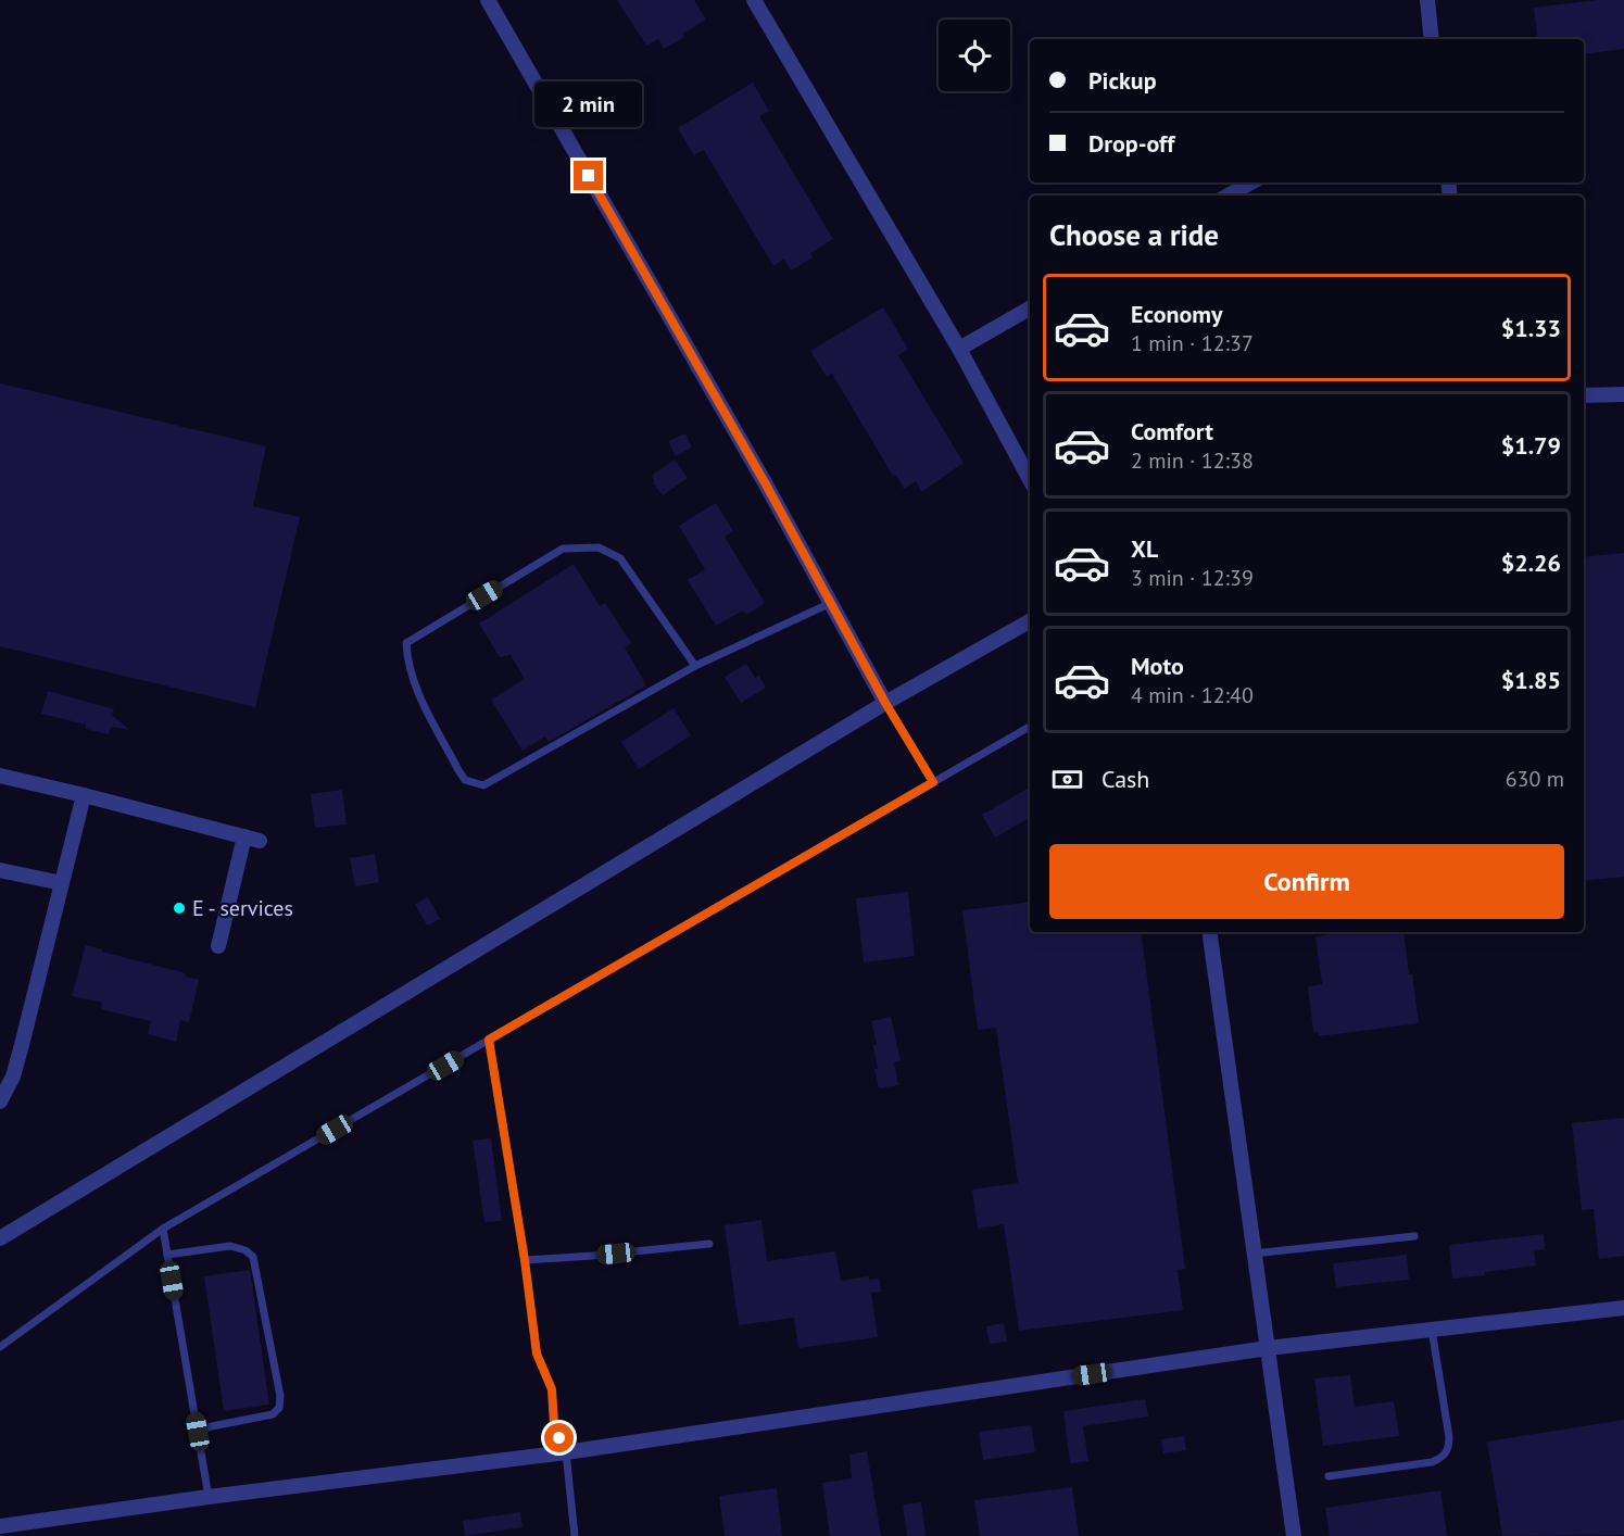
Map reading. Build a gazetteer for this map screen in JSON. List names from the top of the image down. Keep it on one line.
{"places":["E - services"],"page":{"banner":["Pickup","Drop-off"],"bubble":"2 min","heading":"Choose a ride","list":[{"name":"Economy","note":"1 min · 12:37","value":"$1.33"},{"name":"Comfort","note":"2 min · 12:38","value":"$1.79"},{"name":"XL","note":"3 min · 12:39","value":"$2.26"},{"name":"Moto","note":"4 min · 12:40","value":"$1.85"}],"pay":["Cash","630 m"],"buttons":"Confirm"}}
